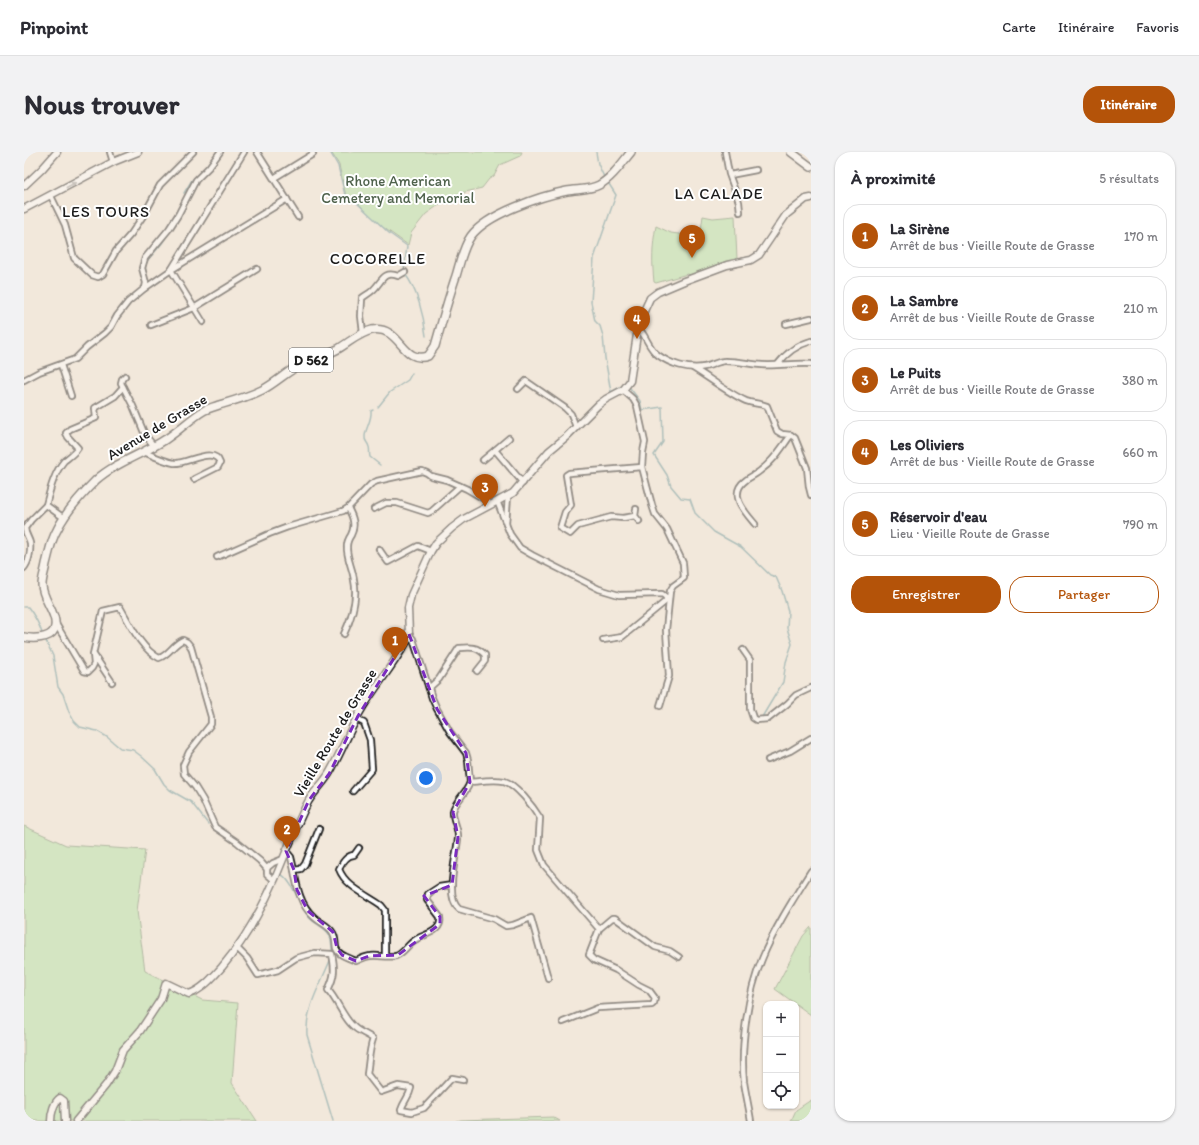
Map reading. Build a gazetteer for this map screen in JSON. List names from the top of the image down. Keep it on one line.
{"streets":{"main road":["D 562","Avenue de Grasse"],"street":["Vieille Route de Grasse"]},"districts":["LA CALADE","LES TOURS","COCORELLE"],"parks":["Rhone American Cemetery and Memorial"],"page":{"header":"Pinpoint","nav":["Carte","Itinéraire","Favoris"],"buttons":["Itinéraire",["Enregistrer","Partager"]],"title":"Nous trouver","heading":["À proximité","5 résultats"],"list":[{"mark":"1","name":"La Sirène","note":"Arrêt de bus · Vieille Route de Grasse","value":"170 m"},{"mark":"2","name":"La Sambre","note":"Arrêt de bus · Vieille Route de Grasse","value":"210 m"},{"mark":"3","name":"Le Puits","note":"Arrêt de bus · Vieille Route de Grasse","value":"380 m"},{"mark":"4","name":"Les Oliviers","note":"Arrêt de bus · Vieille Route de Grasse","value":"660 m"},{"mark":"5","name":"Réservoir d'eau","note":"Lieu · Vieille Route de Grasse","value":"790 m"}],"pins":["5","4","3","1","2"],"map_buttons":["+","−"]}}
